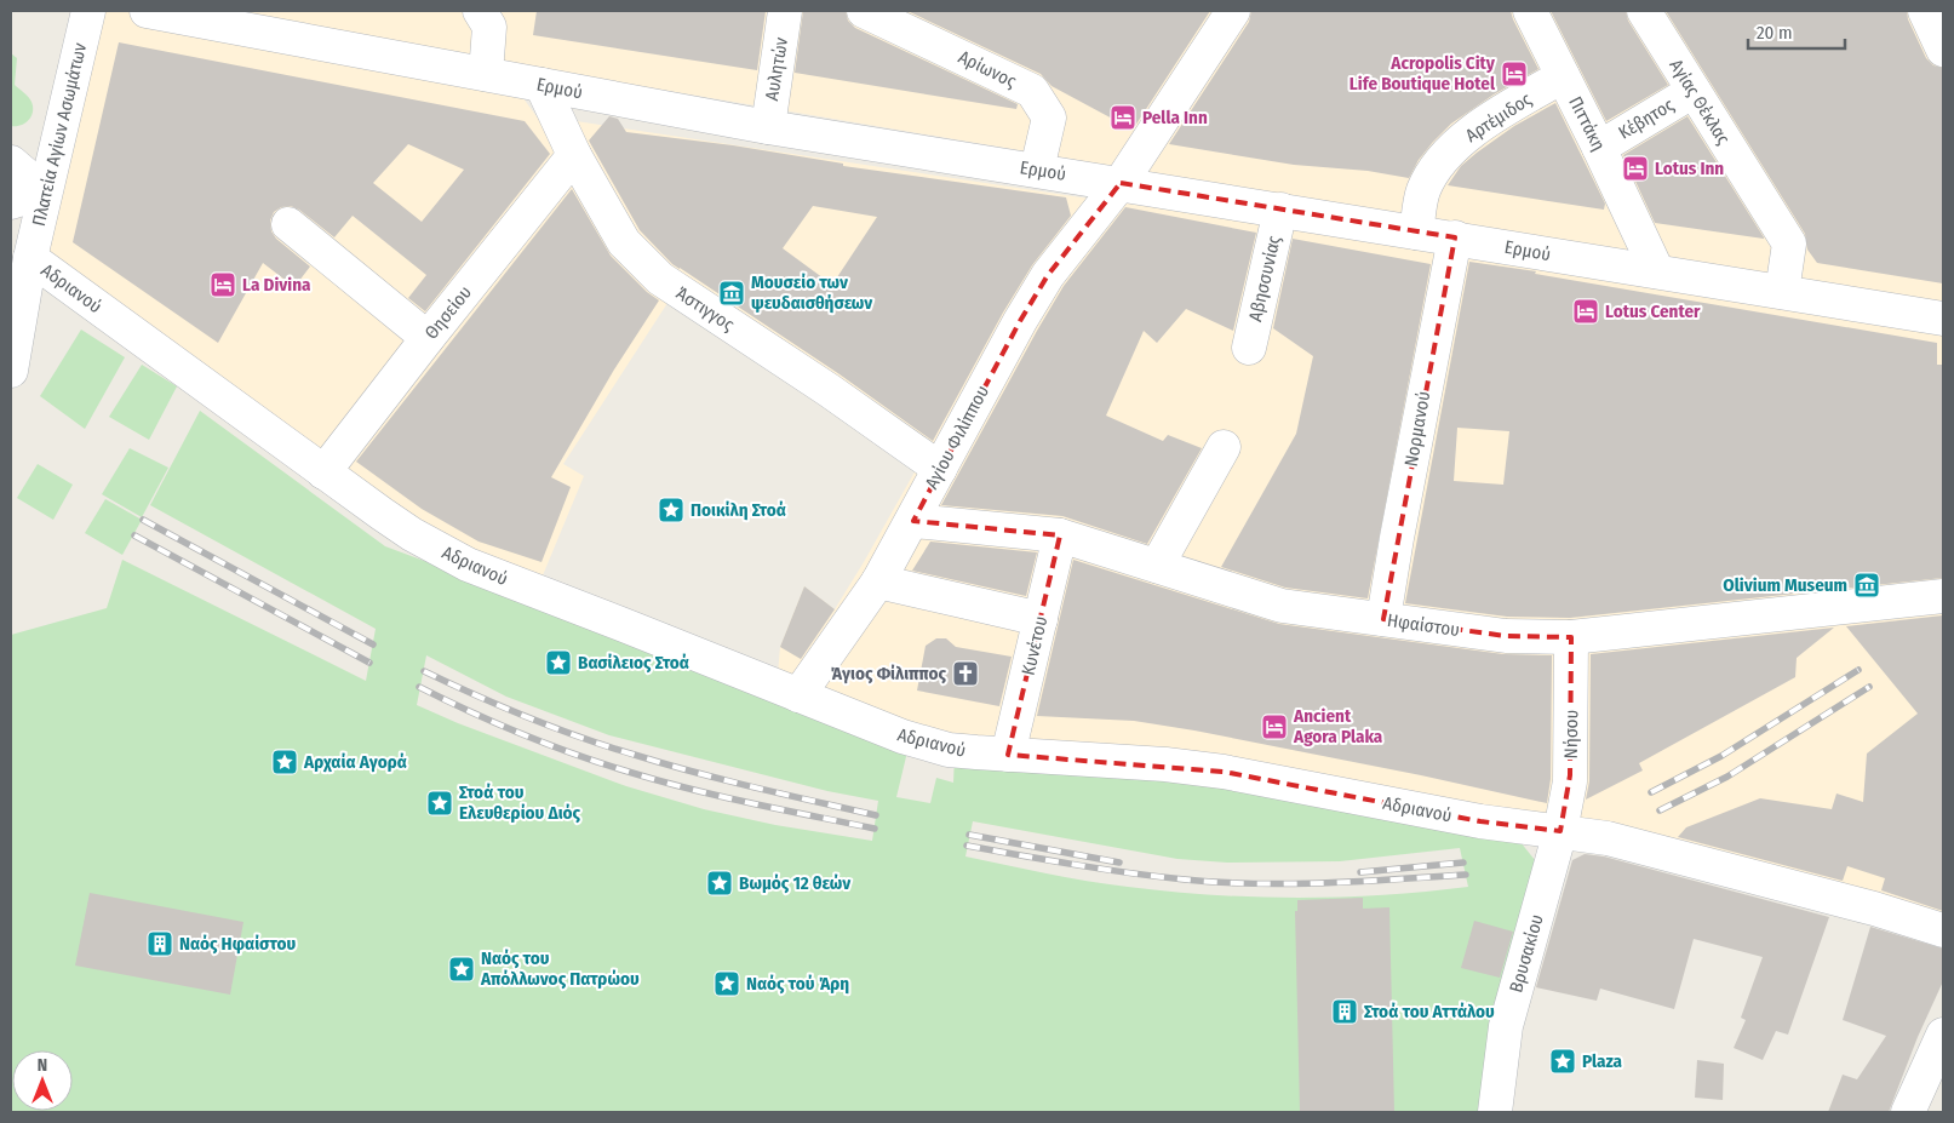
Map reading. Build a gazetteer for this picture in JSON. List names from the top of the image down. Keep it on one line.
{"streets":{"street":["Αυλητών","Αρίωνος","Ερμού","Αγίας Θέκλας","Αρτέμιδος","Κέβητος","Πιττάκη","Πλατεία Αγίων Ασωμάτων","Αβησσυνίας","Αδριανού","Άστιγγος","Θησείου","Νορμανού","Αγίου Φιλίππου","Ηφαίστου","Κυνέτου","Νήσου","Βρυσακίου"]},"crossings":[["Αυλητών","Ερμού"],["Αρίωνος","Ερμού"],["Ερμού","Αγίας Θέκλας"],["Ερμού","Αρτέμιδος"],["Ερμού","Πιττάκη"],["Ερμού","Αβησσυνίας"],["Ερμού","Άστιγγος"],["Ερμού","Νορμανού"],["Ερμού","Αγίου Φιλίππου"],["Αγίας Θέκλας","Κέβητος"],["Αρτέμιδος","Πιττάκη"],["Κέβητος","Πιττάκη"],["Πλατεία Αγίων Ασωμάτων","Αδριανού"],["Αδριανού","Θησείου"],["Αδριανού","Αγίου Φιλίππου"],["Αδριανού","Κυνέτου"],["Αδριανού","Νήσου"],["Αδριανού","Βρυσακίου"],["Άστιγγος","Θησείου"],["Άστιγγος","Αγίου Φιλίππου"],["Νορμανού","Ηφαίστου"],["Αγίου Φιλίππου","Ηφαίστου"],["Ηφαίστου","Κυνέτου"],["Ηφαίστου","Νήσου"],["Νήσου","Βρυσακίου"]],"places":{"hotel":["Acropolis City Life Boutique Hotel","Pella Inn","Lotus Inn","La Divina","Lotus Center","Ancient Agora Plaka"],"museum":["Μουσείο των ψευδαισθήσεων","Olivium Museum"],"place":["Ποικίλη Στοά","Βασίλειος Στοά","Αρχαία Αγορά","Στοά του Ελευθερίου Διός","Βωμός 12 θεών","Ναός του Απόλλωνος Πατρώου","Ναός τού Άρη","Plaza"],"church":["Άγιος Φίλιππος"],"building":["Ναός Ηφαίστου","Στοά του Αττάλου"]},"scale_bar":"20 m","north":"top"}
